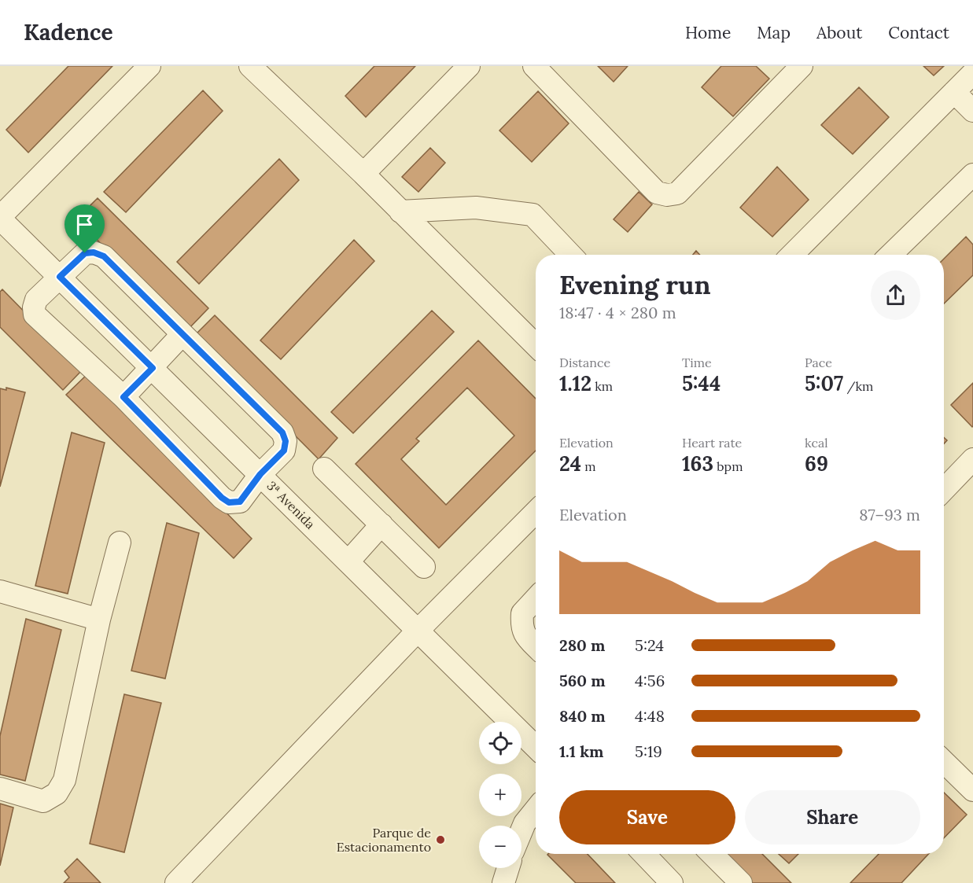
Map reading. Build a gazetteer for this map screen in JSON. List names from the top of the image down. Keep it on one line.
{"streets":{"street":["3ª Avenida"]},"places":["Parque de Estacionamento"],"page":{"header":"Kadence","nav":["Home","Map","About","Contact"],"heading":["Evening run","18:47 · 4 × 280 m"],"stats":[["Distance","1.12 km"],["Time","5:44"],["Pace","5:07 /km"],["Elevation","24 m"],["Heart rate","163 bpm"],["kcal","69"]],"chart":["Elevation","87–93 m"],"list":[{"name":"280 m","note":"5:24"},{"name":"560 m","note":"4:56"},{"name":"840 m","note":"4:48"},{"name":"1.1 km","note":"5:19"}],"map_buttons":["+","−"],"buttons":["Save","Share"]}}
